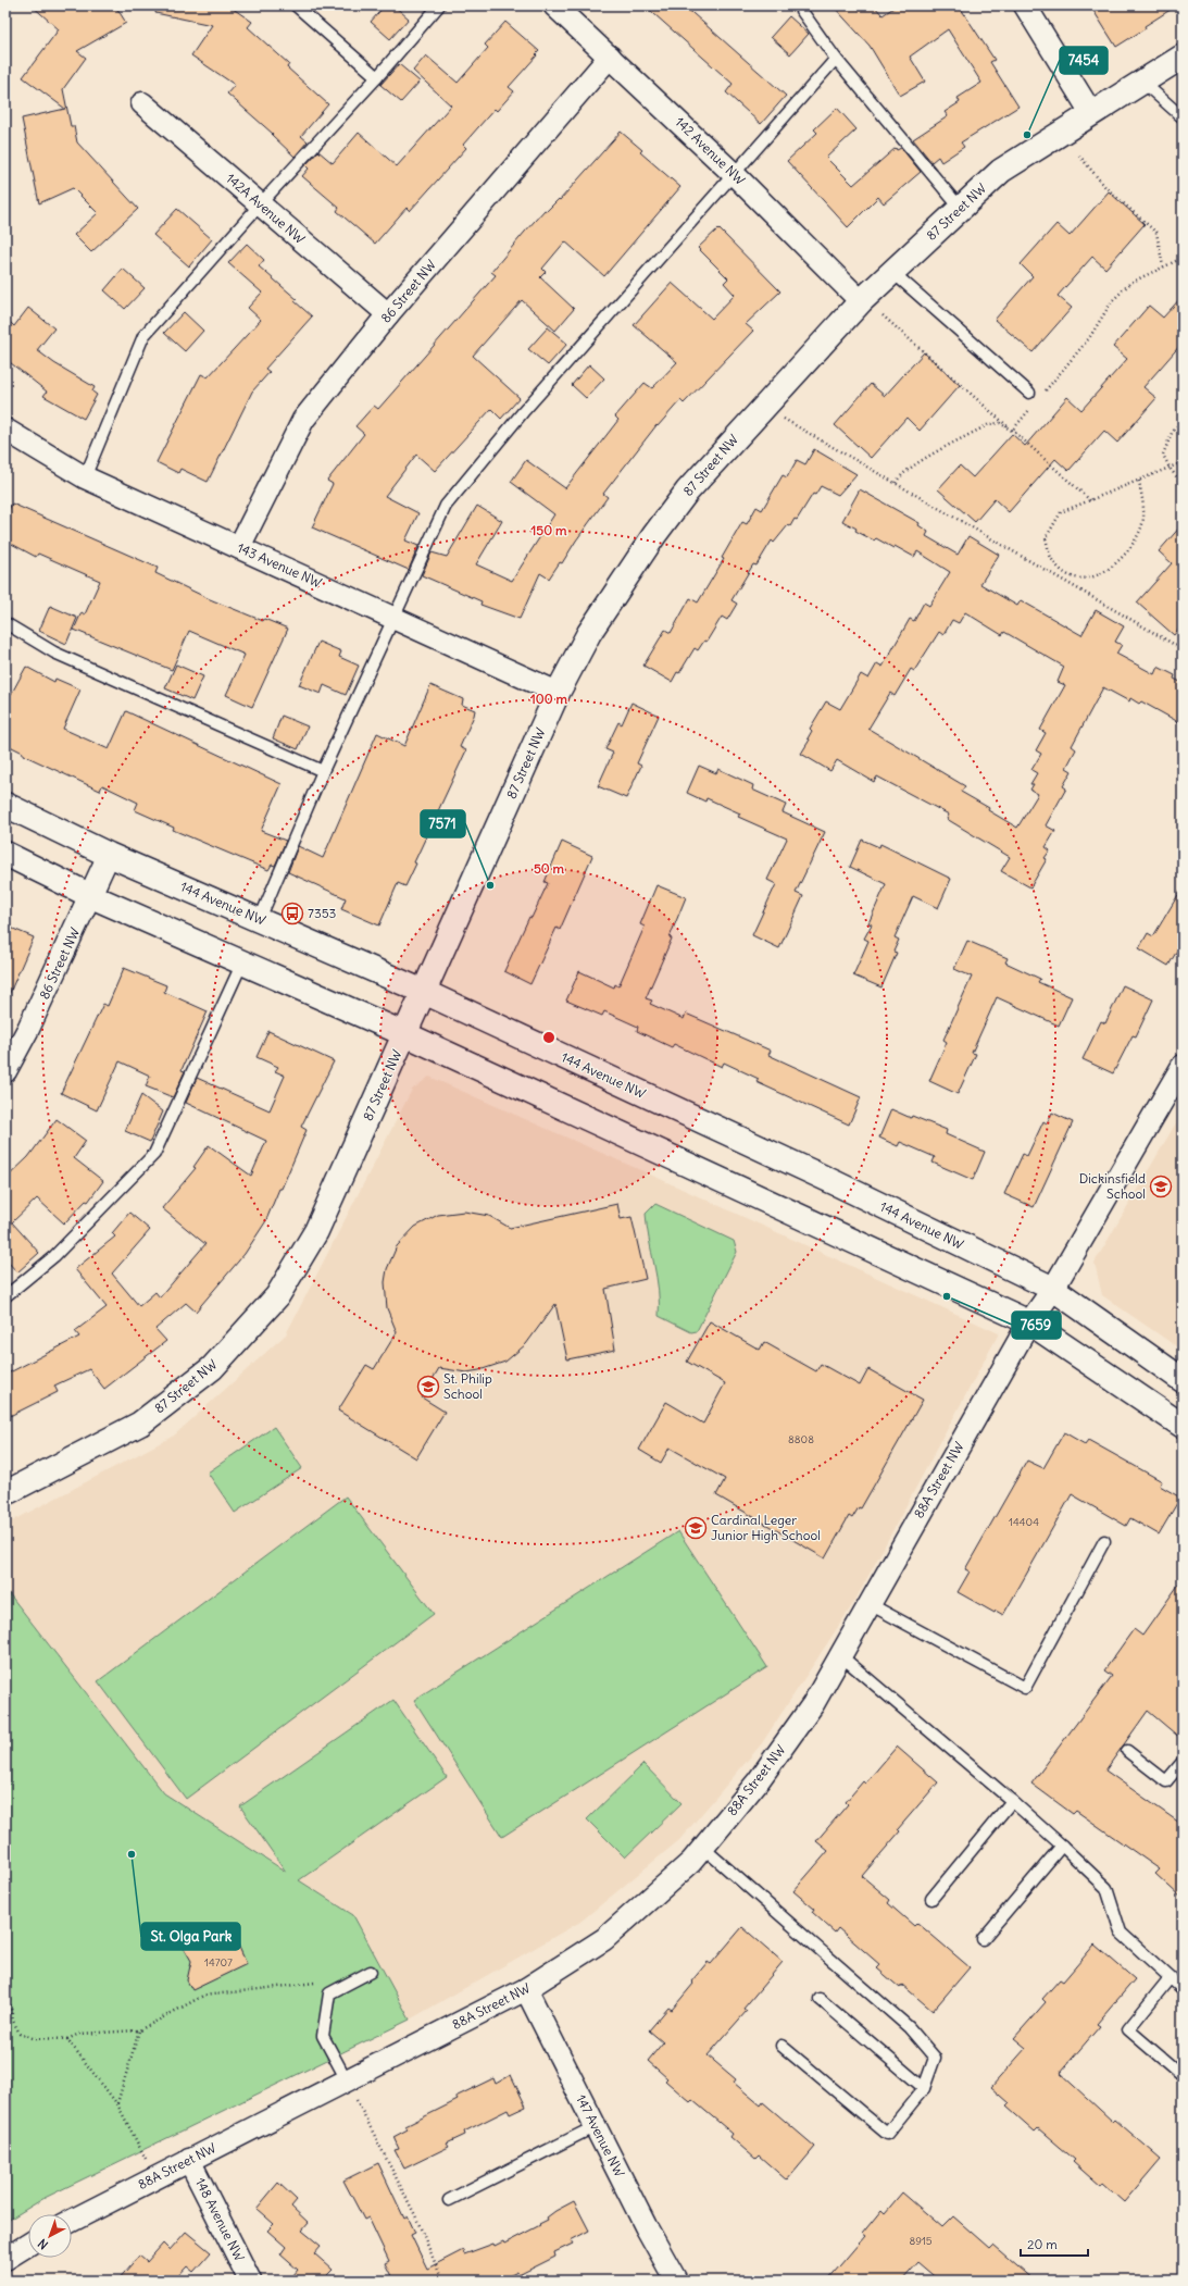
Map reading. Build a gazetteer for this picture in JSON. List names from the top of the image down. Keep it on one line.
{"streets":{"street":["142 Avenue NW","142A Avenue NW","87 Street NW","86 Street NW","143 Avenue NW","144 Avenue NW","88A Street NW","147 Avenue NW","148 Avenue NW"]},"crossings":[["142 Avenue NW","87 Street NW"],["142 Avenue NW","86 Street NW"],["142A Avenue NW","86 Street NW"],["87 Street NW","143 Avenue NW"],["87 Street NW","144 Avenue NW"],["86 Street NW","143 Avenue NW"],["86 Street NW","144 Avenue NW"],["144 Avenue NW","88A Street NW"],["88A Street NW","147 Avenue NW"],["88A Street NW","148 Avenue NW"]],"places":{"other":["7454","7571","7659","St. Olga Park"],"bus stop":["7353"],"school or university":["Dickinsfield School","St. Philip School","Cardinal Leger Junior High School"]},"house_numbers":["8808","14404","14707","8915"],"scale_bar":"20 m","north":"bottom left","rings":["150 m","100 m","50 m"]}
